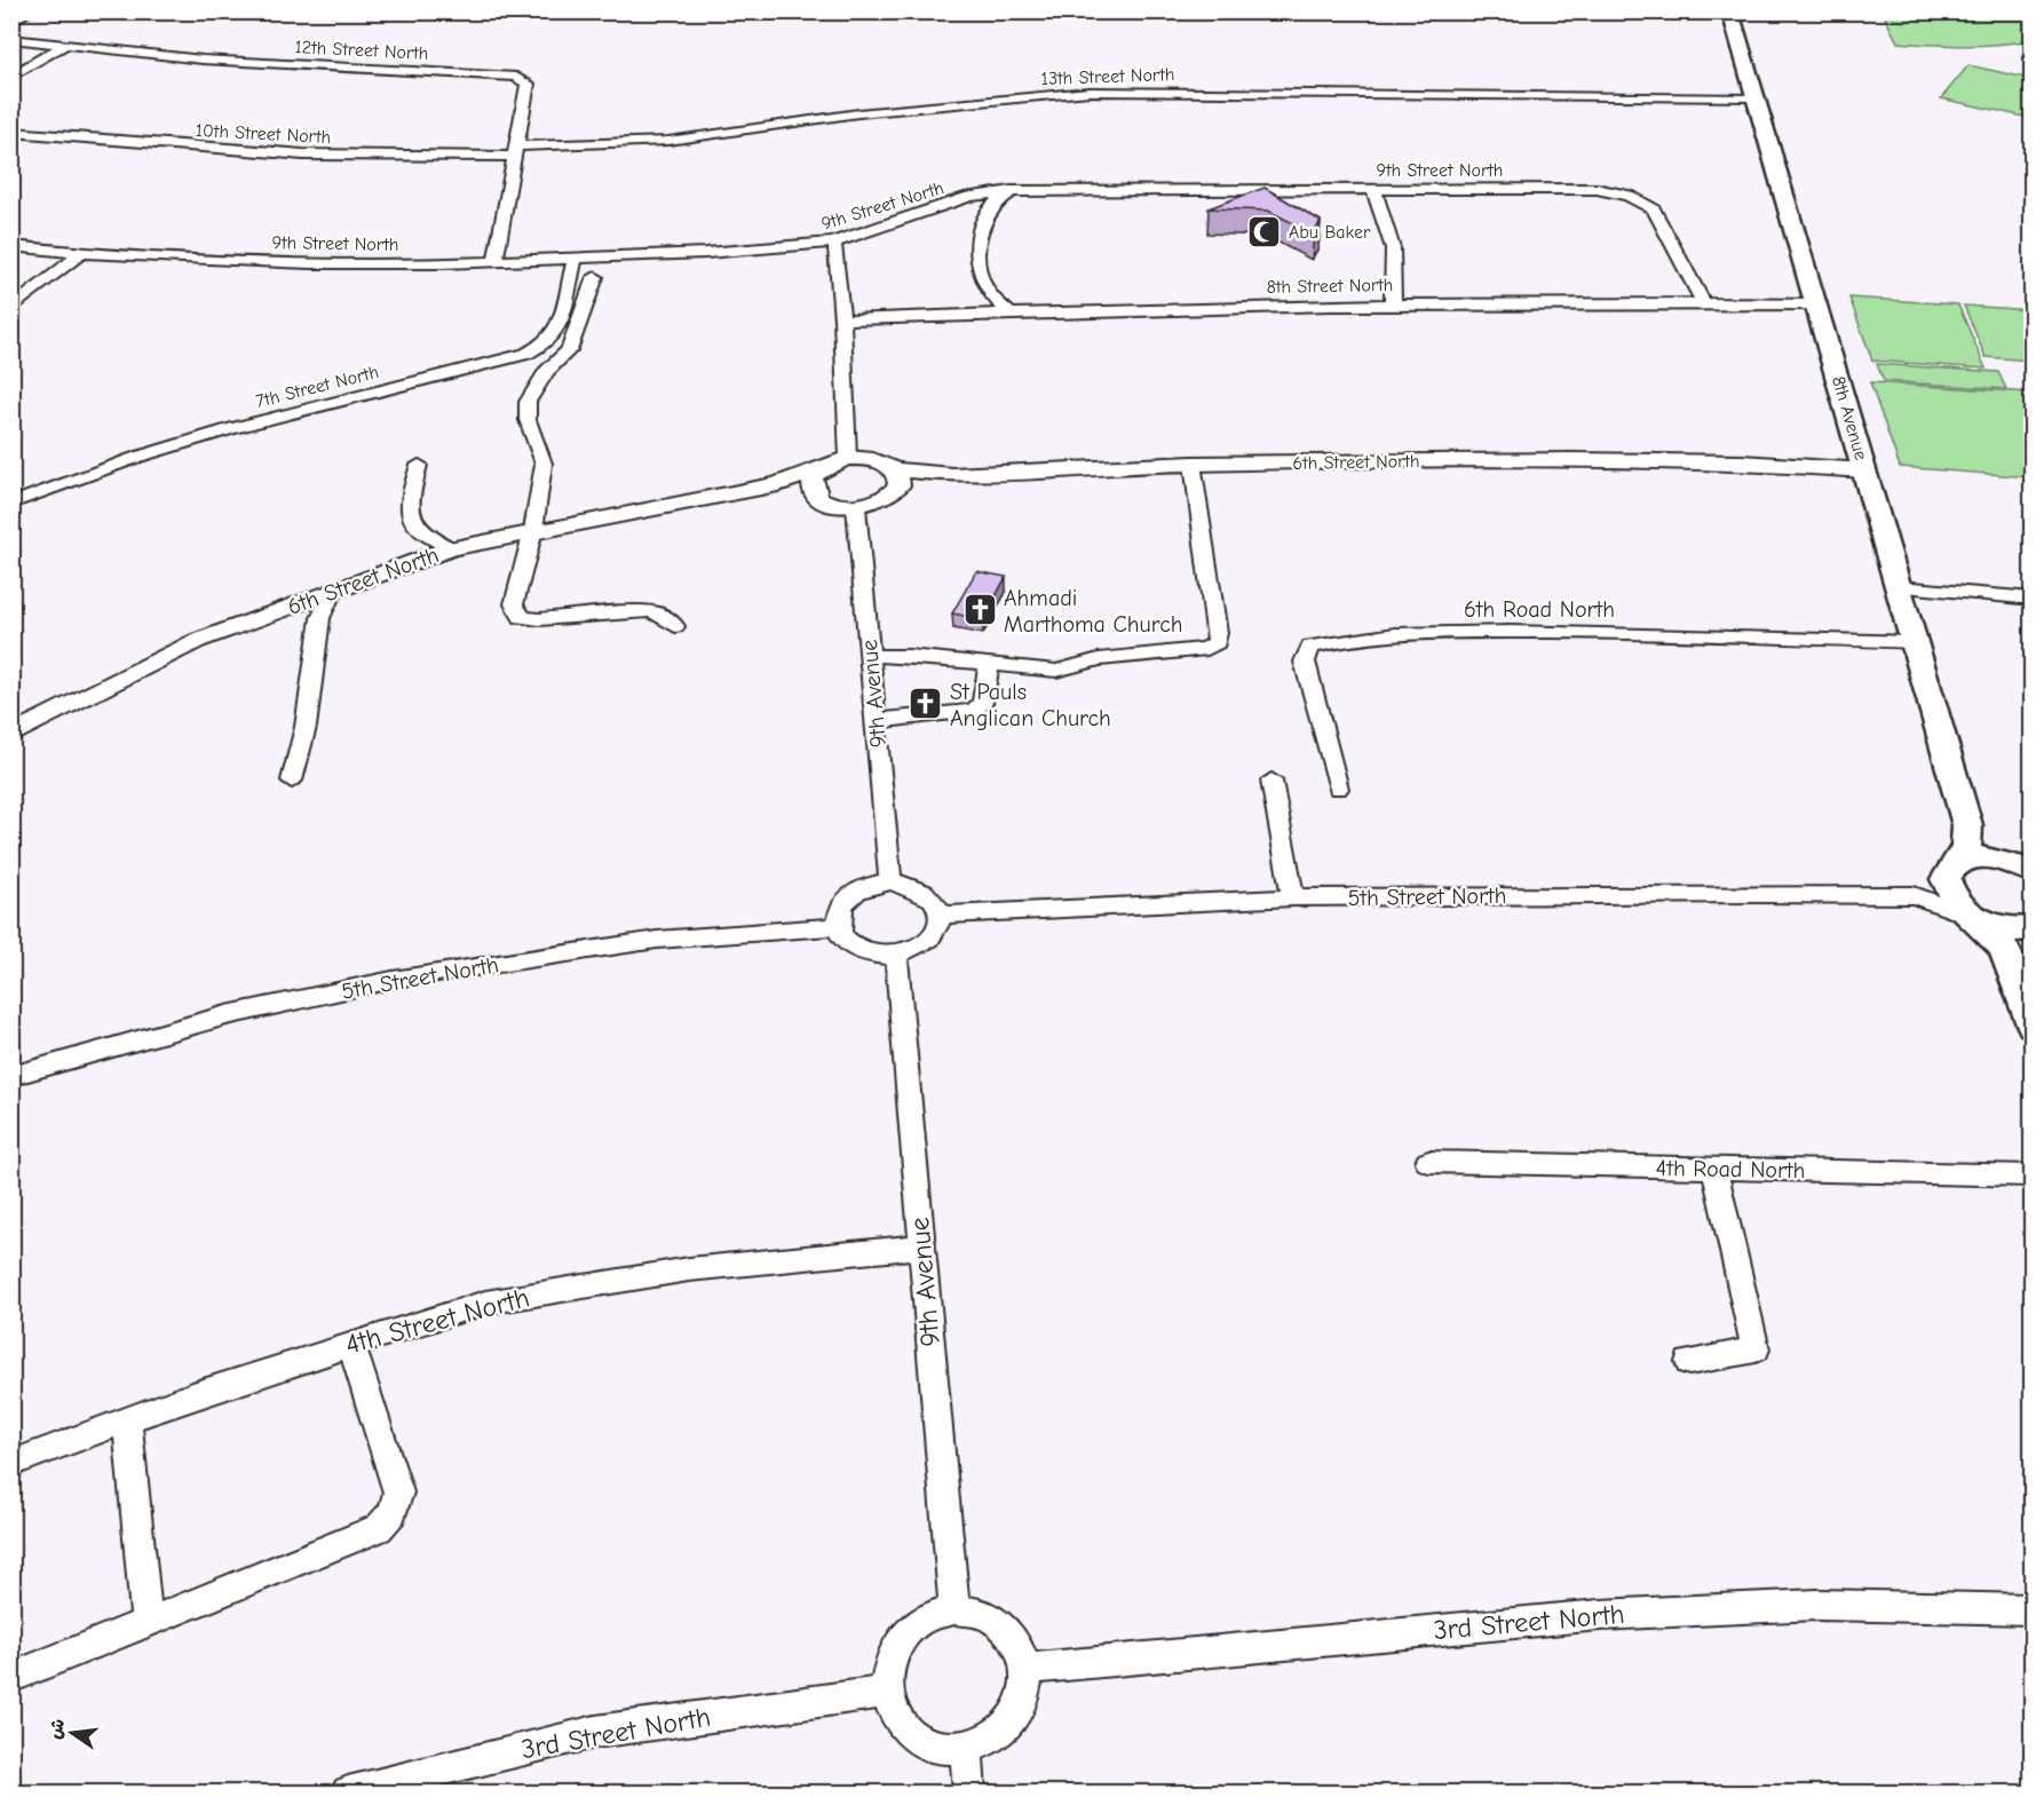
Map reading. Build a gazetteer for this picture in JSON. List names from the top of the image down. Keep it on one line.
{"streets":{"main road":["8th Avenue"],"street":["12th Street North","13th Street North","10th Street North","9th Street North","8th Street North","7th Street North","6th Street North","6th Road North","9th Avenue","5th Street North","4th Road North","4th Street North","3rd Street North"]},"crossings":[["12th Street North","13th Street North"],["12th Street North","10th Street North"],["12th Street North","9th Street North"],["13th Street North","10th Street North"],["13th Street North","8th Avenue"],["9th Street North","8th Street North"],["9th Street North","7th Street North"],["8th Street North","8th Avenue"],["8th Avenue","6th Street North"],["8th Avenue","6th Road North"],["6th Street North","9th Avenue"],["9th Avenue","5th Street North"],["9th Avenue","4th Street North"],["9th Avenue","3rd Street North"]],"places":{"mosque":["Abu Baker"],"church":["Ahmadi Marthoma Church","St Pauls Anglican Church"]},"north":"left"}
